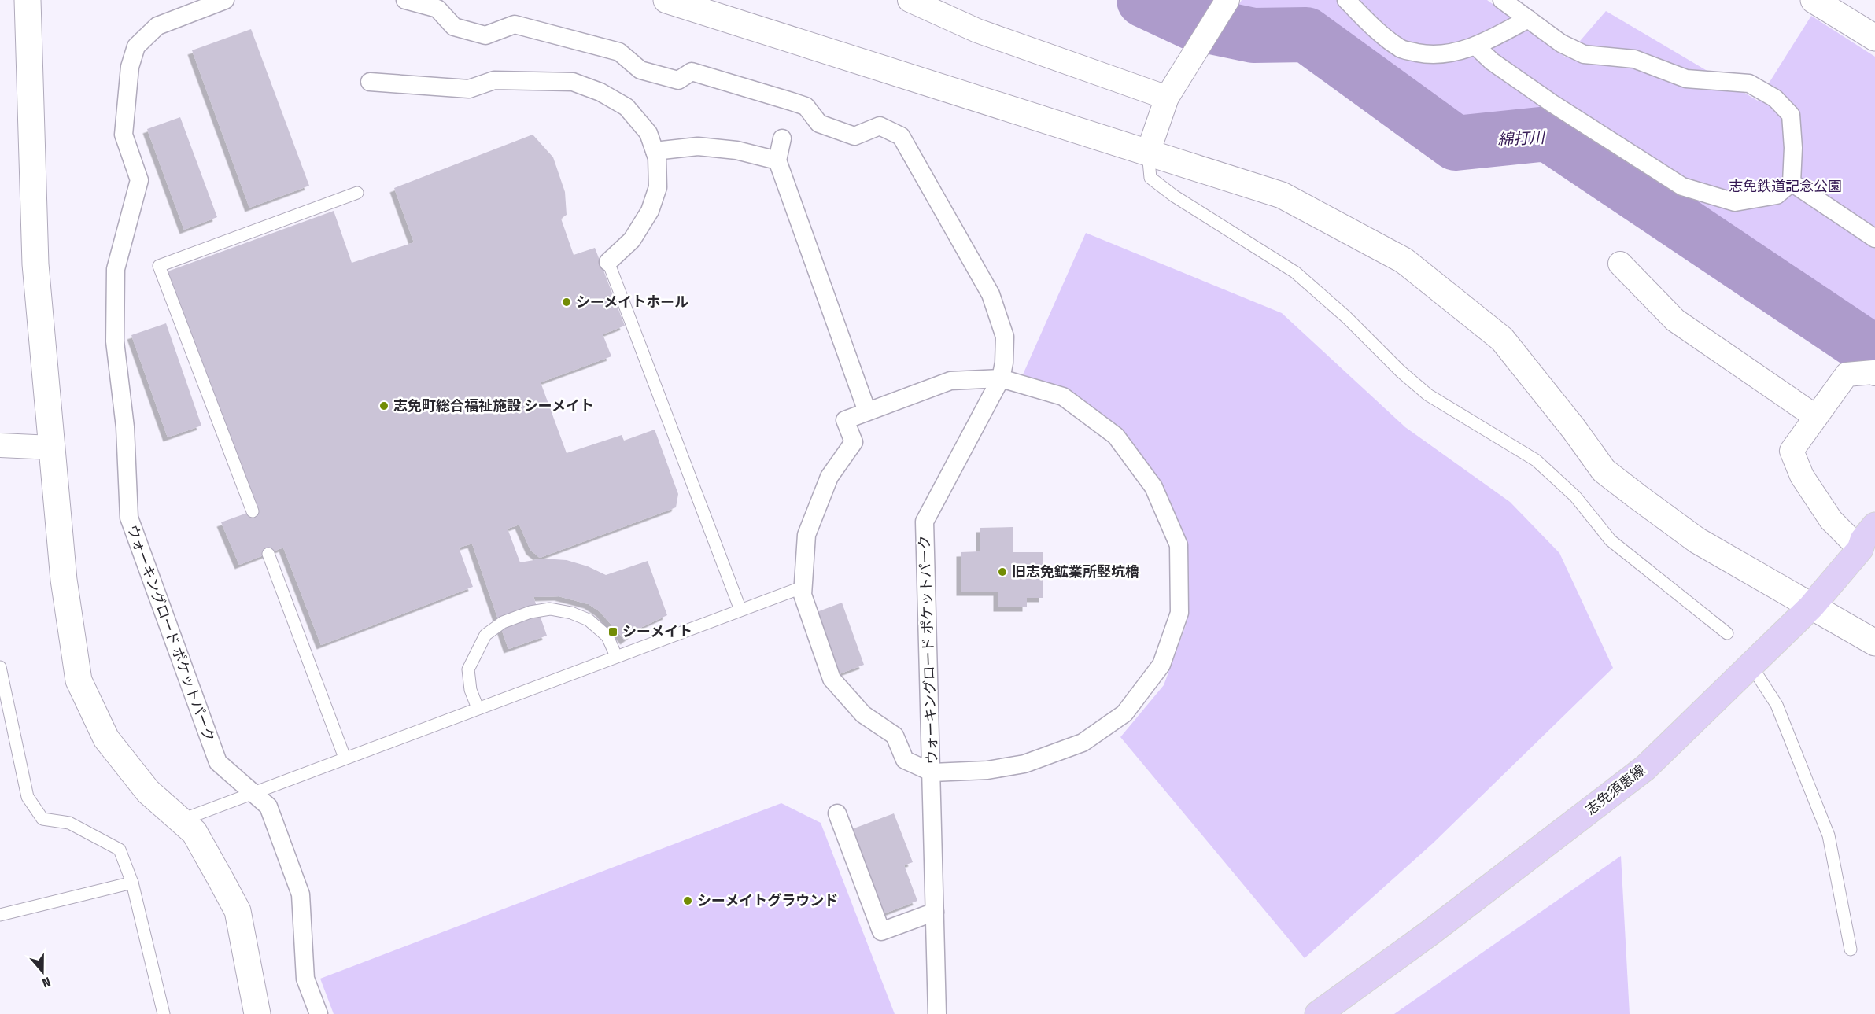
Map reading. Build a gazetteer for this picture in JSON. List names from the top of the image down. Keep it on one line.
{"streets":{"main road":["志免須恵線"],"street":["ウォーキングロード ポケットパーク"]},"water":["綿打川"],"parks":["志免鉄道記念公園"],"places":{"other":["シーメイトホール","志免町総合福祉施設 シーメイト","旧志免鉱業所竪坑櫓","シーメイトグラウンド"],"transit":["シーメイト"]},"north":"bottom"}
